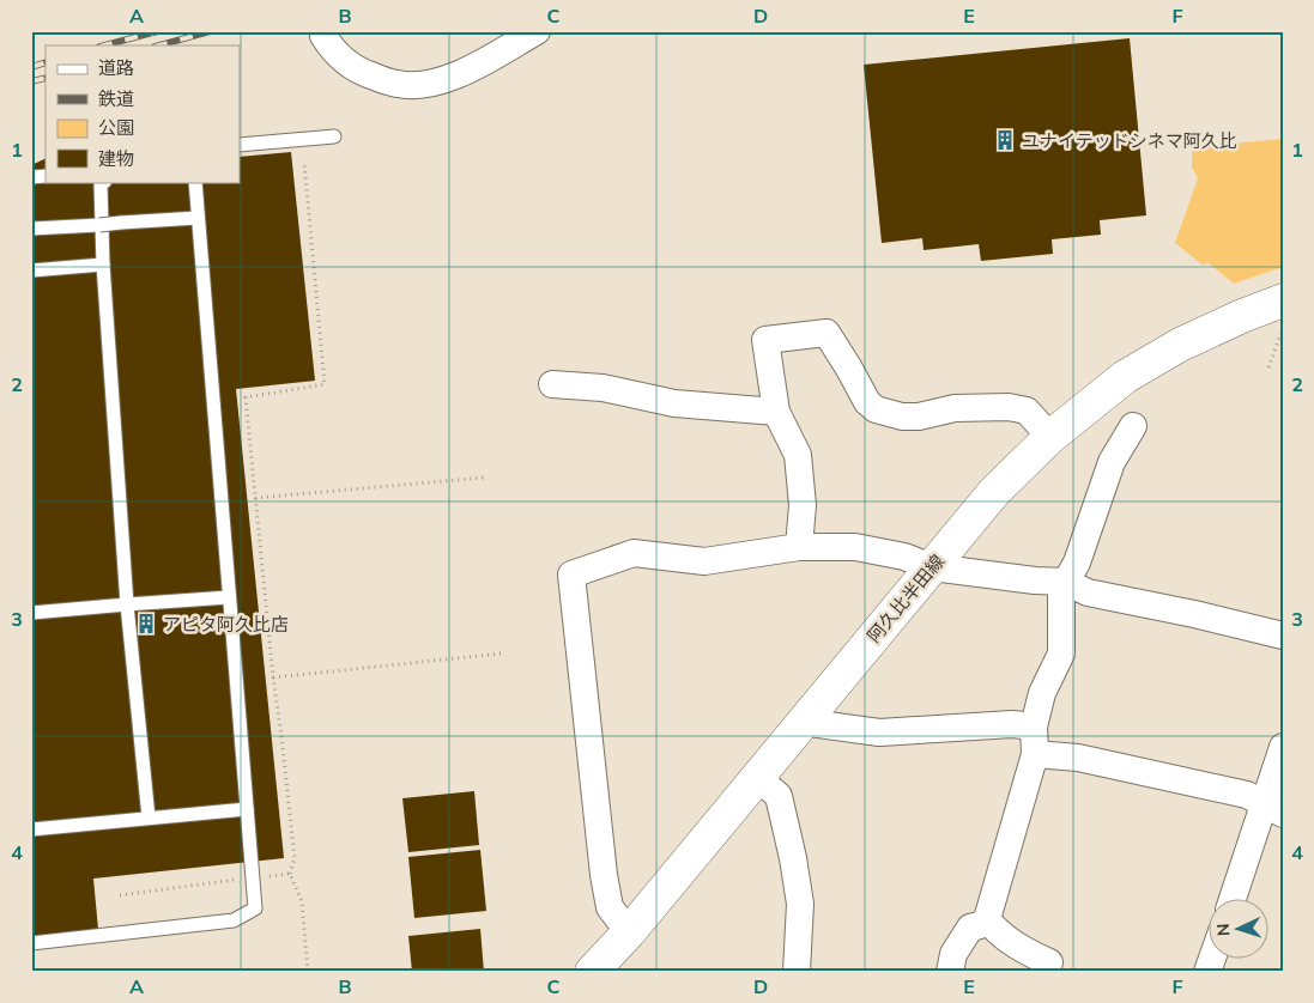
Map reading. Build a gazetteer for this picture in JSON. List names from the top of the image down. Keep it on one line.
{"streets":{"main road":["阿久比半田線"]},"places":{"building":["ユナイテッドシネマ阿久比","アピタ阿久比店"]},"legend":["道路","鉄道","公園","建物"],"north":"left","grid":{"columns":["A","B","C","D","E","F"],"rows":["1","2","3","4"]}}
